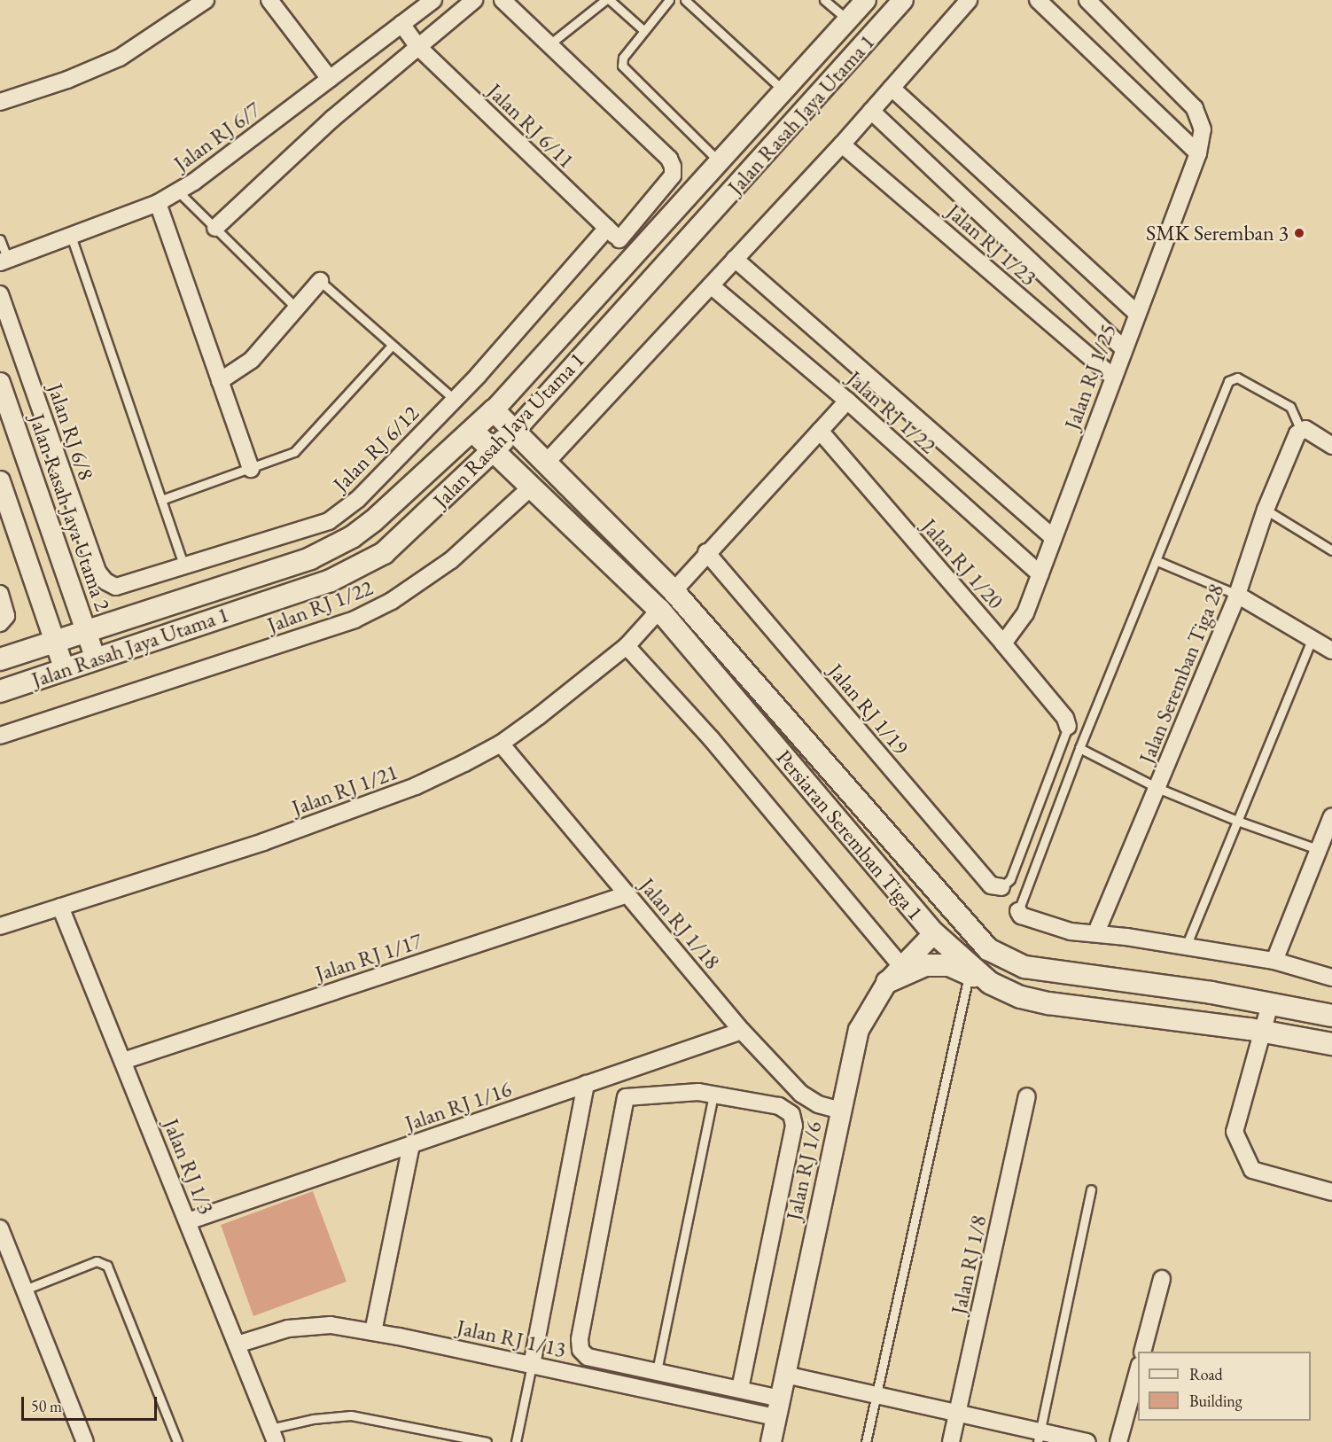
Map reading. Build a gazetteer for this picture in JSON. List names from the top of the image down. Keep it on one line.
{"streets":{"main road":["Jalan Rasah Jaya Utama 1","Persiaran Seremban Tiga 1"],"street":["Jalan RJ 6/11","Jalan RJ 6/7","Jalan RJ 1/23","Jalan RJ 1/25","Jalan RJ 1/22","Jalan RJ 6/8","Jalan RJ 6/12","Jalan Rasah Jaya Utama 2","Jalan RJ 1/20","Jalan Seremban Tiga 28","Jalan RJ 1/19","Jalan RJ 1/21","Jalan RJ 1/18","Jalan RJ 1/17","Jalan RJ 1/16","Jalan RJ 1/3","Jalan RJ 1/6","Jalan RJ 1/8","Jalan RJ 1/13"]},"crossings":[["Jalan Rasah Jaya Utama 1","Jalan RJ 6/11"],["Jalan Rasah Jaya Utama 1","Jalan Rasah Jaya Utama 2"],["Jalan Rasah Jaya Utama 1","Persiaran Seremban Tiga 1"],["Jalan RJ 6/11","Jalan RJ 6/7"],["Jalan RJ 6/11","Jalan RJ 6/12"],["Jalan RJ 1/23","Jalan RJ 1/25"],["Jalan RJ 1/25","Jalan RJ 1/22"],["Jalan RJ 1/25","Jalan RJ 1/20"],["Jalan RJ 1/22","Persiaran Seremban Tiga 1"],["Jalan RJ 6/8","Jalan RJ 6/12"],["Jalan RJ 1/21","Persiaran Seremban Tiga 1"],["Jalan RJ 1/21","Jalan RJ 1/18"],["Jalan RJ 1/21","Jalan RJ 1/3"],["Persiaran Seremban Tiga 1","Jalan RJ 1/6"],["Jalan RJ 1/18","Jalan RJ 1/17"],["Jalan RJ 1/18","Jalan RJ 1/16"],["Jalan RJ 1/18","Jalan RJ 1/6"],["Jalan RJ 1/17","Jalan RJ 1/3"],["Jalan RJ 1/16","Jalan RJ 1/3"],["Jalan RJ 1/3","Jalan RJ 1/13"],["Jalan RJ 1/6","Jalan RJ 1/13"]],"places":["SMK Seremban 3"],"legend":["Road","Building"],"scale_bar":"50 m"}
